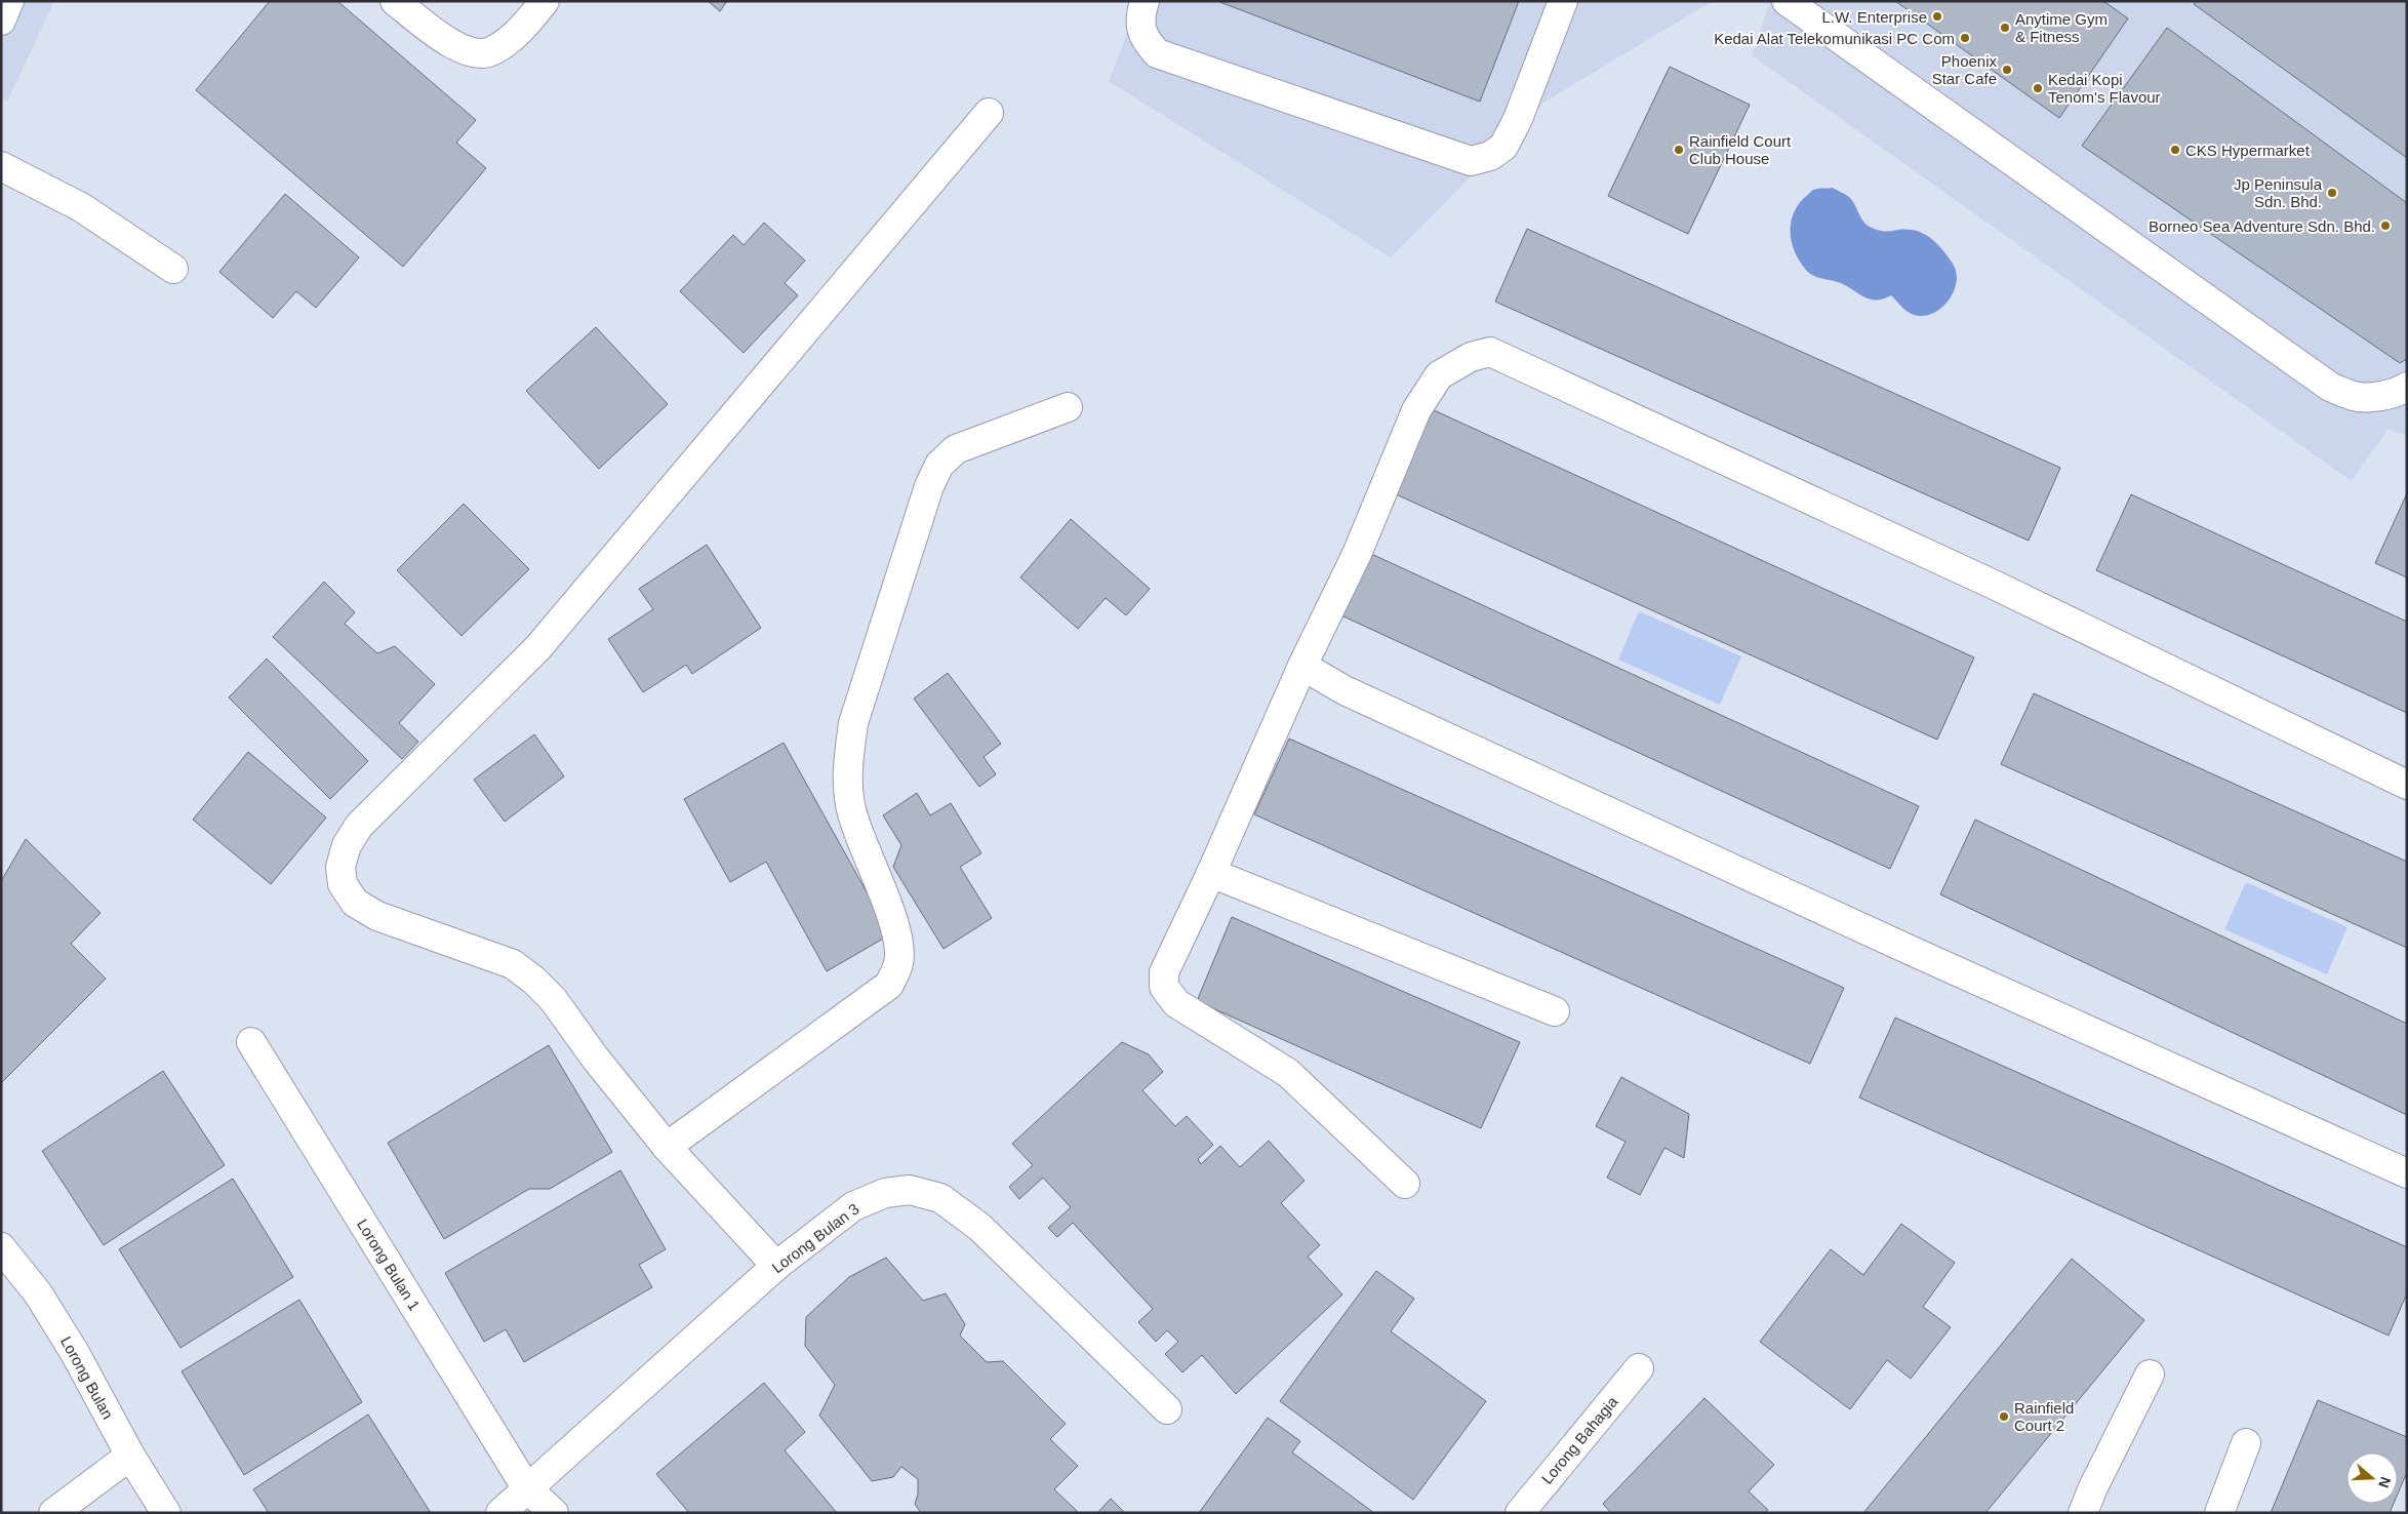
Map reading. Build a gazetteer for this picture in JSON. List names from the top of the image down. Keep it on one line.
{"streets":{"street":["Lorong Bulan 3","Lorong Bulan 1","Lorong Bulan","Lorong Bahagia"]},"crossings":[["Lorong Bulan 3","Lorong Bulan 1"]],"places":["L.W. Enterprise","Anytime Gym & Fitness","Kedai Alat Telekomunikasi PC Com","Phoenix Star Cafe","Kedai Kopi Tenom's Flavour","Rainfield Court Club House","CKS Hypermarket","Jp Peninsula Sdn. Bhd.","Borneo Sea Adventure Sdn. Bhd.","Rainfield Court 2"],"north":"right"}
